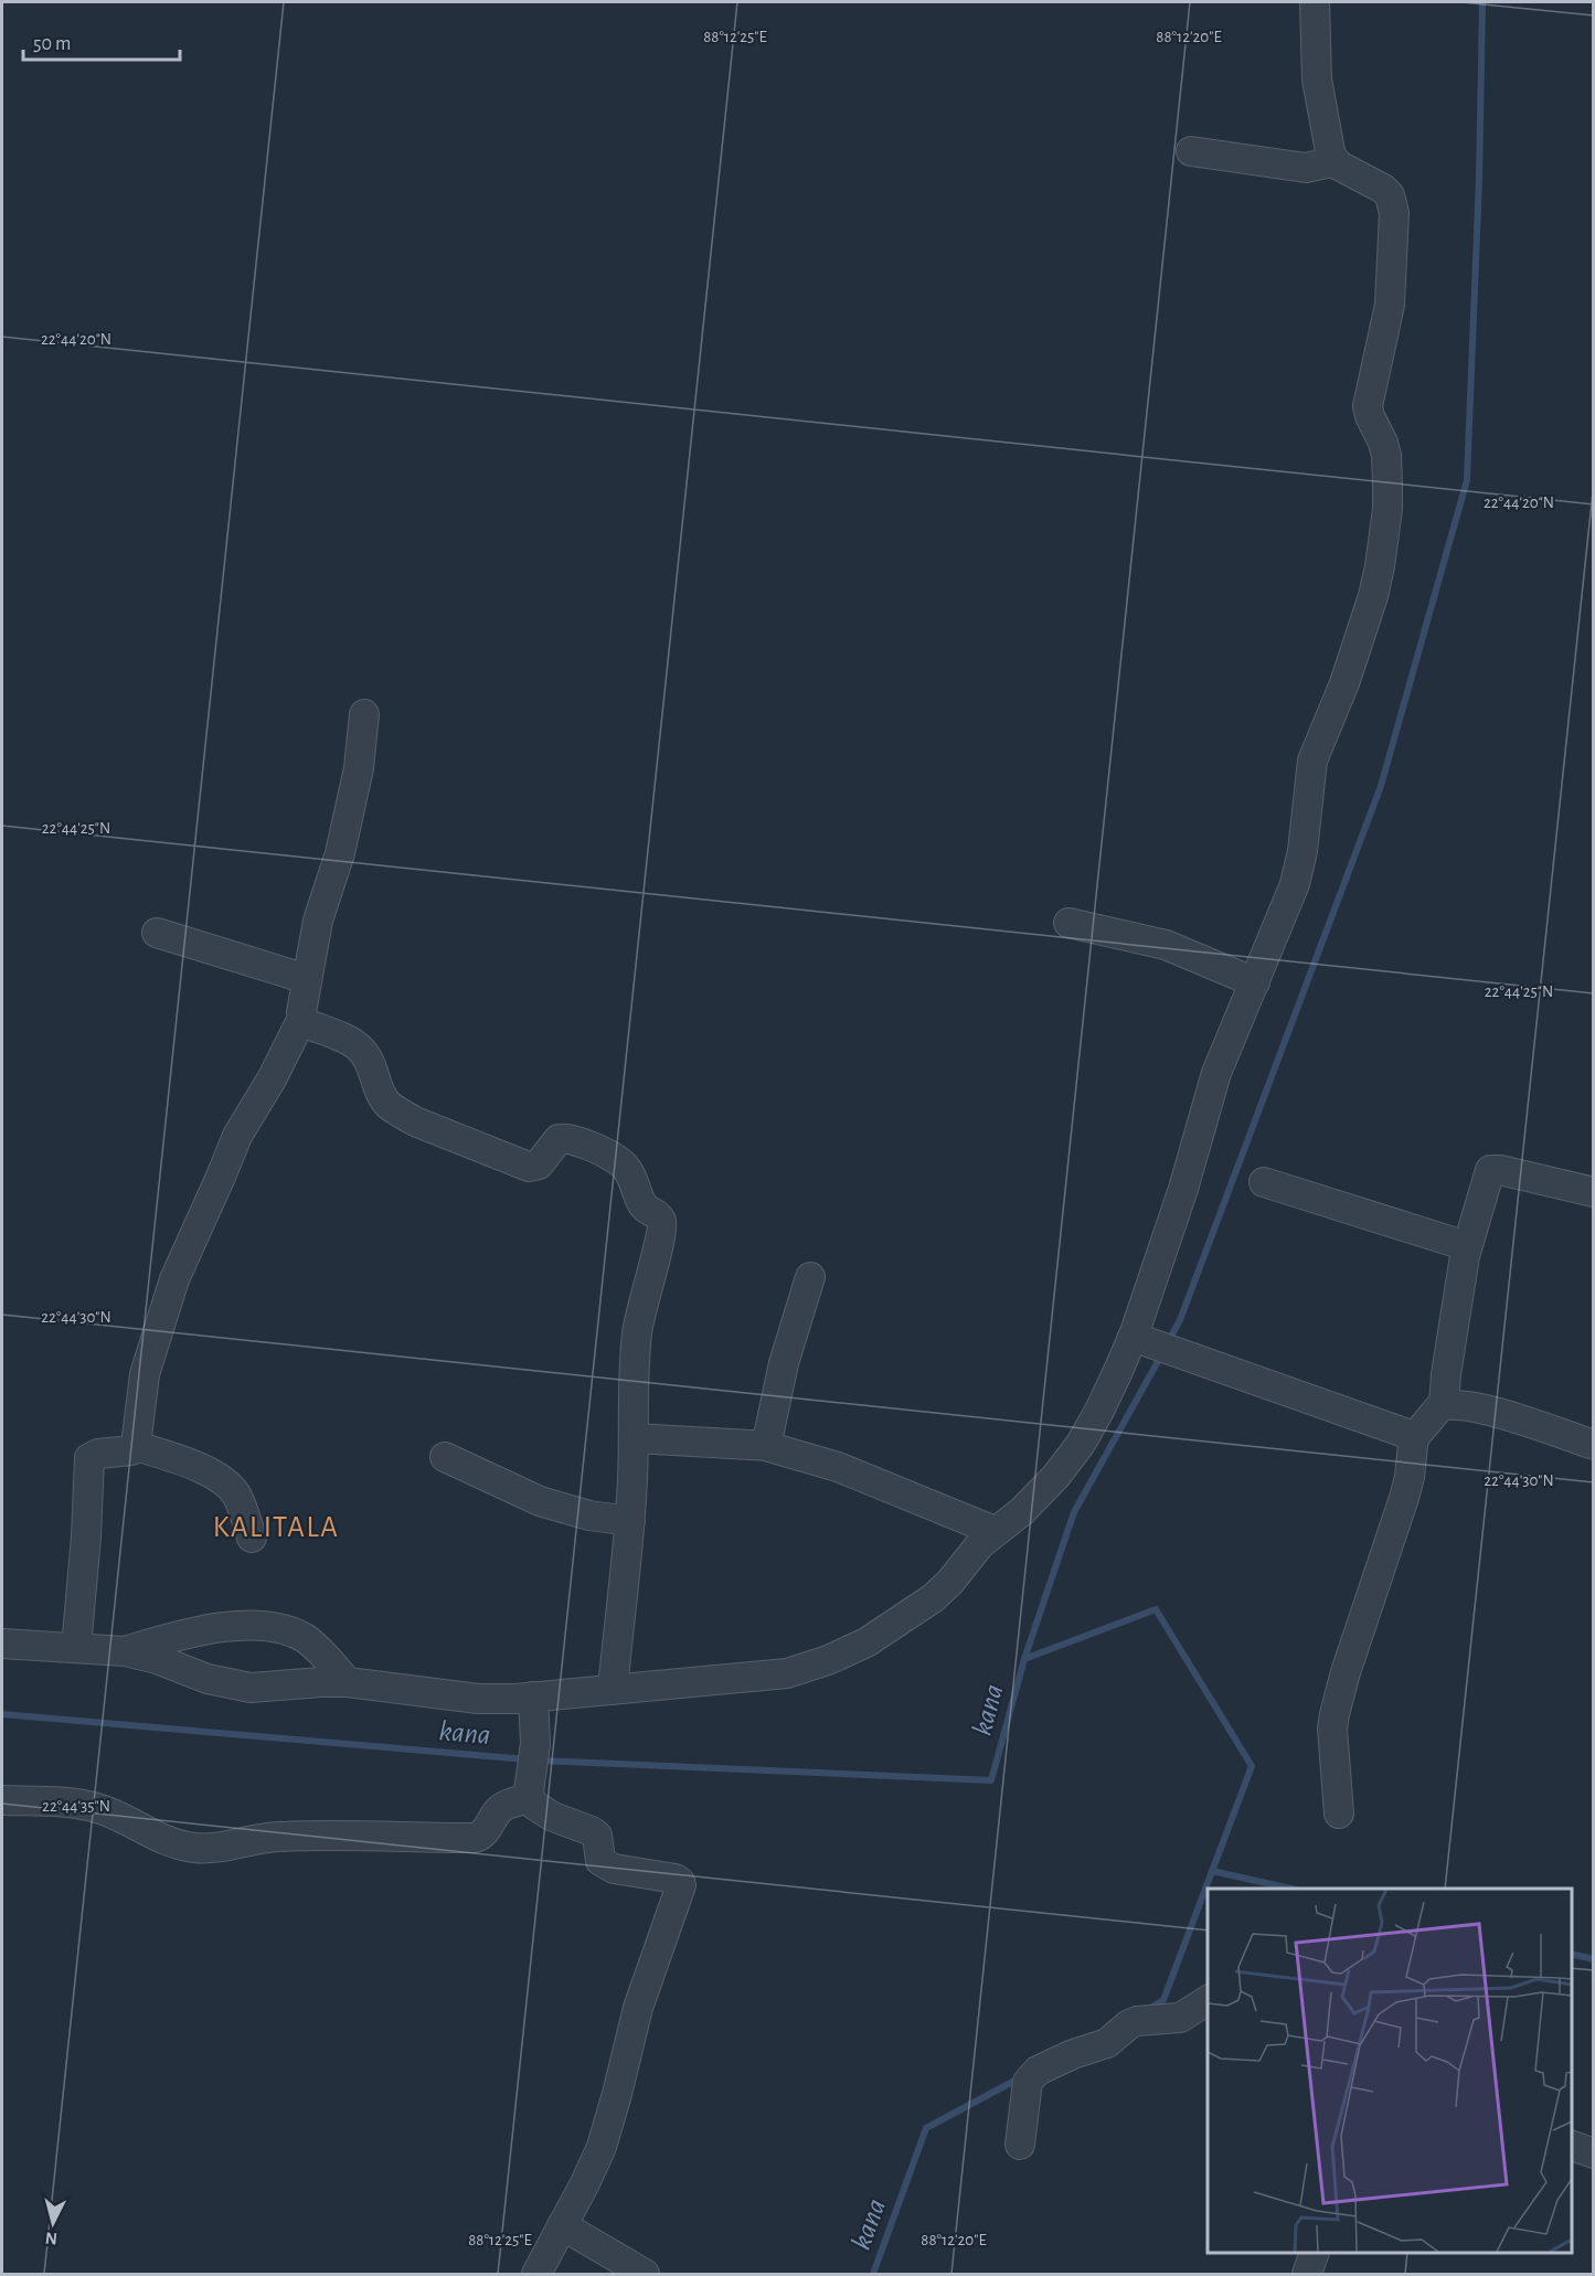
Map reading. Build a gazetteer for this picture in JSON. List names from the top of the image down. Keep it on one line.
{"districts":["KALITALA"],"water":["kana"],"scale_bar":"50 m","north":"bottom","coordinates":["88°12'25\"E","88°12'20\"E","22°44'20\"N","22°44'25\"N","22°44'30\"N","22°44'35\"N"]}
